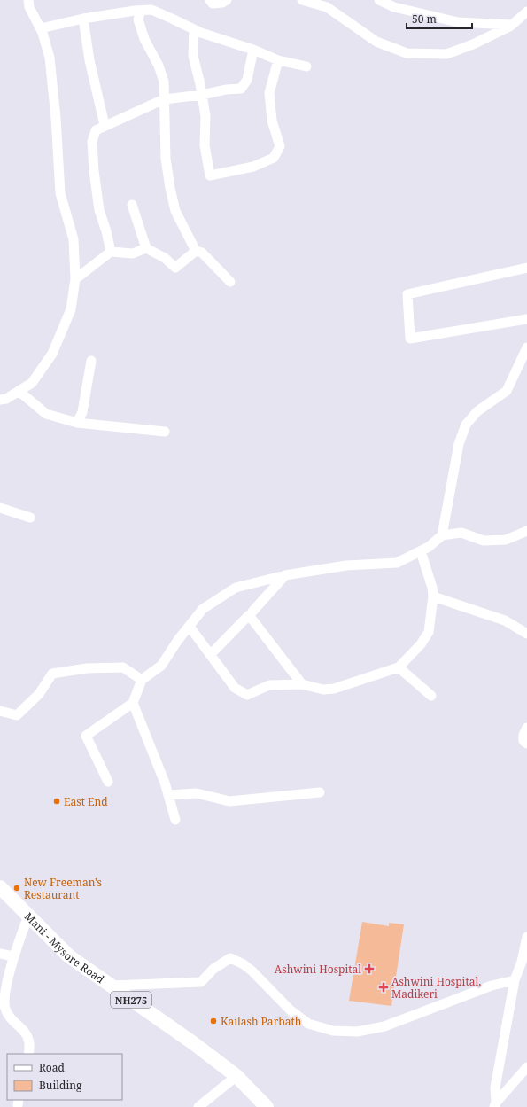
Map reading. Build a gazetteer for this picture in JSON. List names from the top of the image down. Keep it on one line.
{"streets":{"highway":["Mani - Mysore Road","NH275"]},"places":{"other":["East End","New Freeman's Restaurant","Kailash Parbath"],"health":["Ashwini Hospital","Ashwini Hospital, Madikeri"]},"legend":["Road","Building"],"scale_bar":"50 m"}
